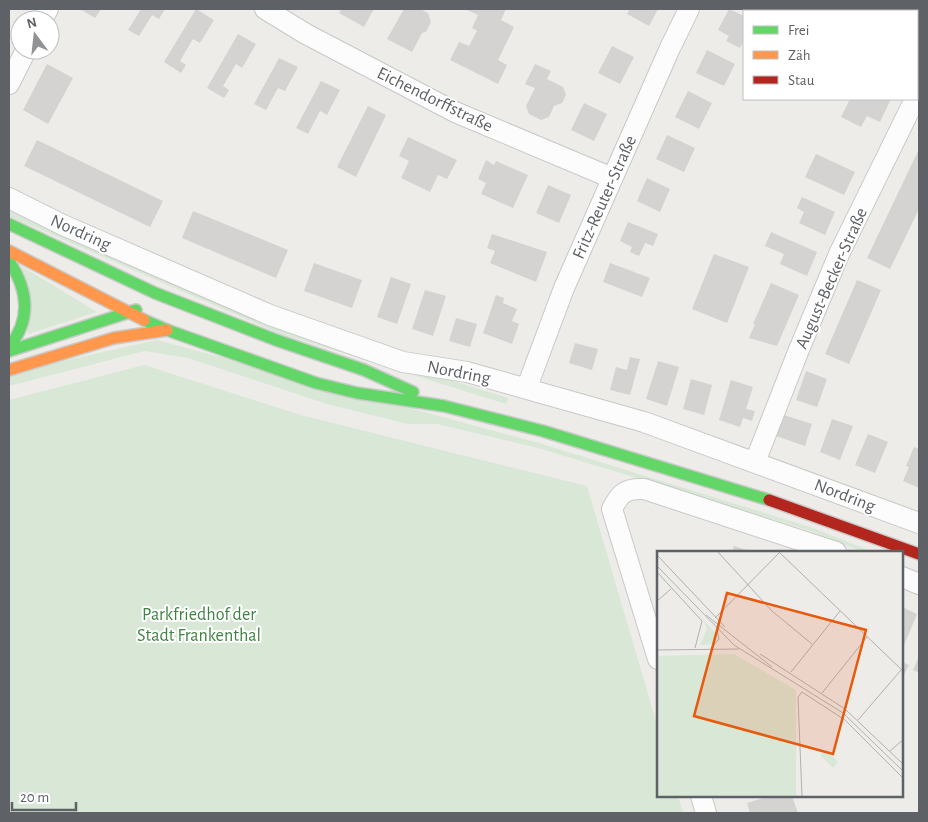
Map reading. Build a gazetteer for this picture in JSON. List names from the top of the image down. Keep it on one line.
{"streets":{"main road":["Nordring"],"street":["Eichendorffstraße","Fritz-Reuter-Straße","August-Becker-Straße"]},"crossings":[["Eichendorffstraße","Fritz-Reuter-Straße"],["Fritz-Reuter-Straße","Nordring"],["Nordring","August-Becker-Straße"]],"parks":["Parkfriedhof der Stadt Frankenthal"],"legend":["Frei","Zäh","Stau"],"scale_bar":"20 m","north":"top"}
